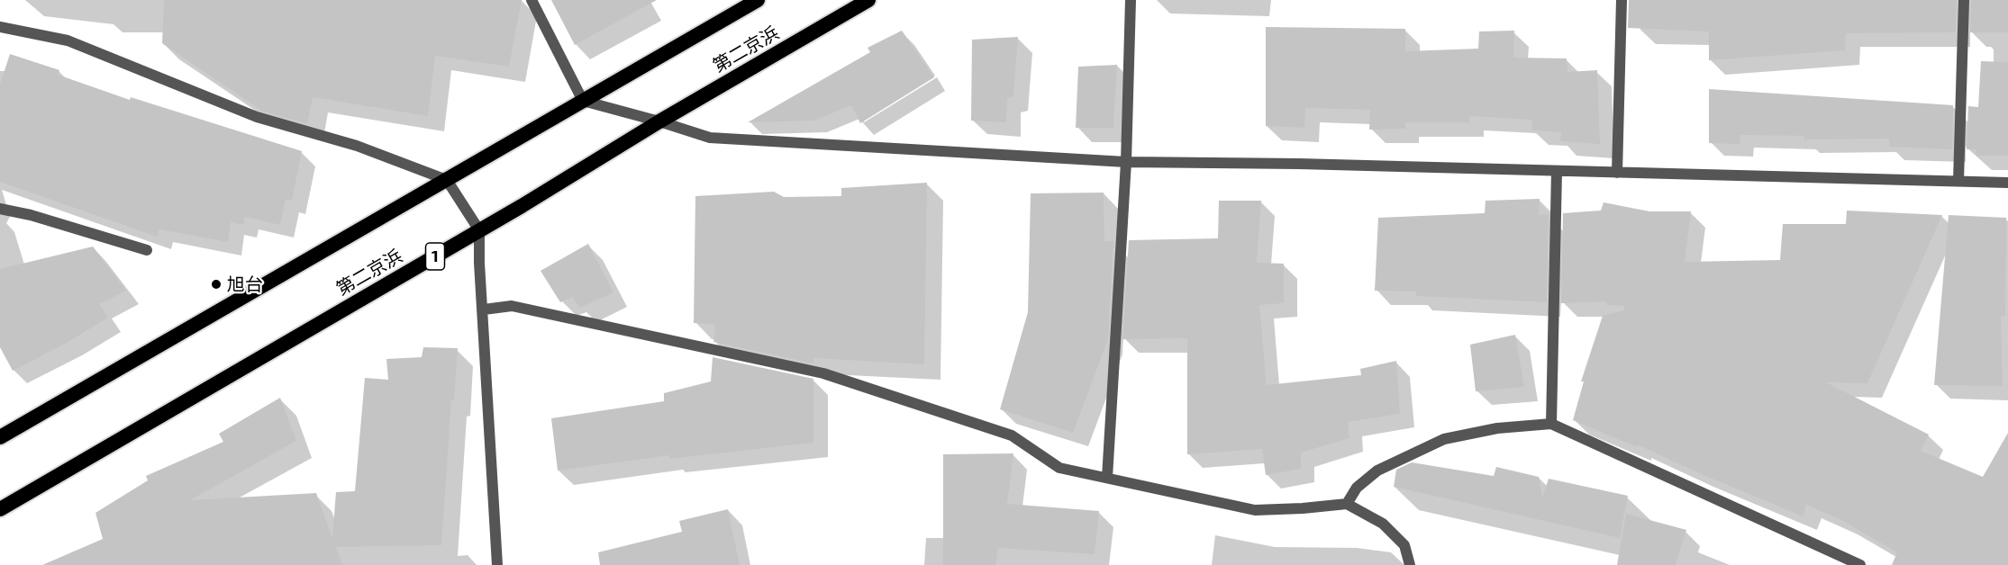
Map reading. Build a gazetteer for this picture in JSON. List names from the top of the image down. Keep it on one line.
{"streets":{"highway":["第二京浜","1"]},"places":["旭台"]}
